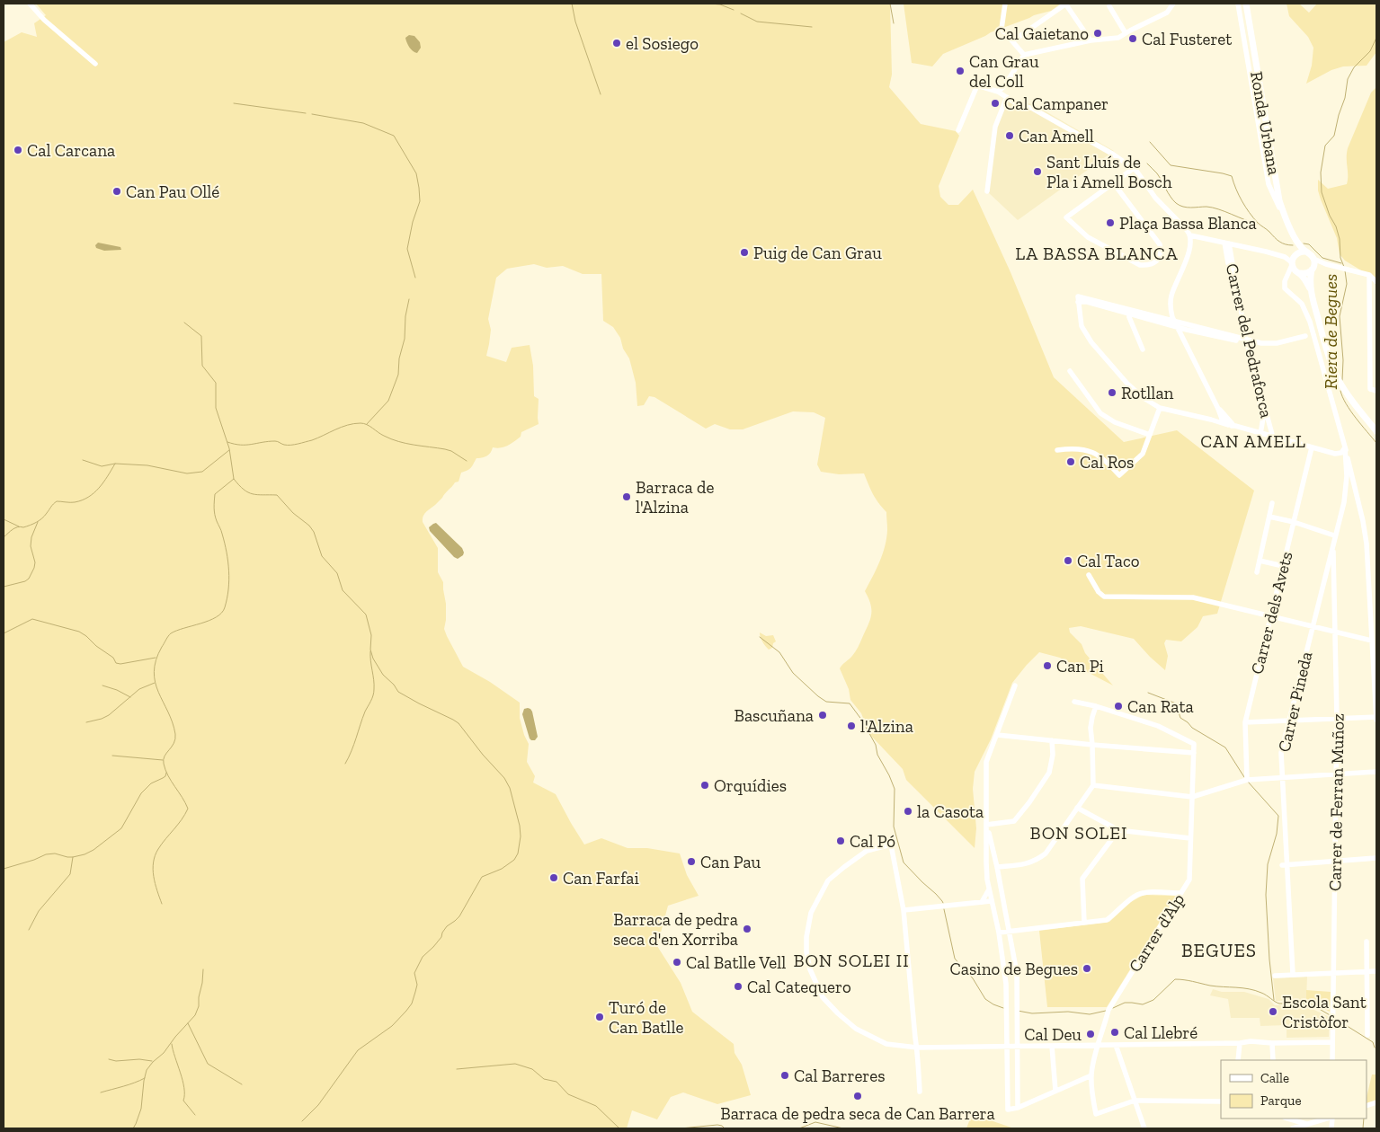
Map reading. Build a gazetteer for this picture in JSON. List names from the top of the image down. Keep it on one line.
{"streets":{"main road":["Ronda Urbana"],"street":["Carrer del Pedraforca","Carrer dels Avets","Carrer Pineda","Carrer de Ferran Muñoz","Carrer d'Alp"]},"crossings":[["Carrer Pineda","Carrer de Ferran Muñoz"]],"districts":["LA BASSA BLANCA","CAN AMELL","BON SOLEI","BEGUES","BON SOLEI II"],"water":["Riera de Begues"],"places":["Cal Gaietano","Cal Fusteret","el Sosiego","Can Grau del Coll","Cal Campaner","Can Amell","Cal Carcana","Sant Lluís de Pla i Amell Bosch","Can Pau Ollé","Plaça Bassa Blanca","Puig de Can Grau","Rotllan","Cal Ros","Barraca de l'Alzina","Cal Taco","Can Pi","Can Rata","Bascuñana","l'Alzina","Orquídies","la Casota","Cal Pó","Can Pau","Can Farfai","Barraca de pedra seca d'en Xorriba","Cal Batlle Vell","Casino de Begues","Cal Catequero","Escola Sant Cristòfor","Turó de Can Batlle","Cal Llebré","Cal Deu","Cal Barreres","Barraca de pedra seca de Can Barrera"],"legend":["Calle","Parque"]}
